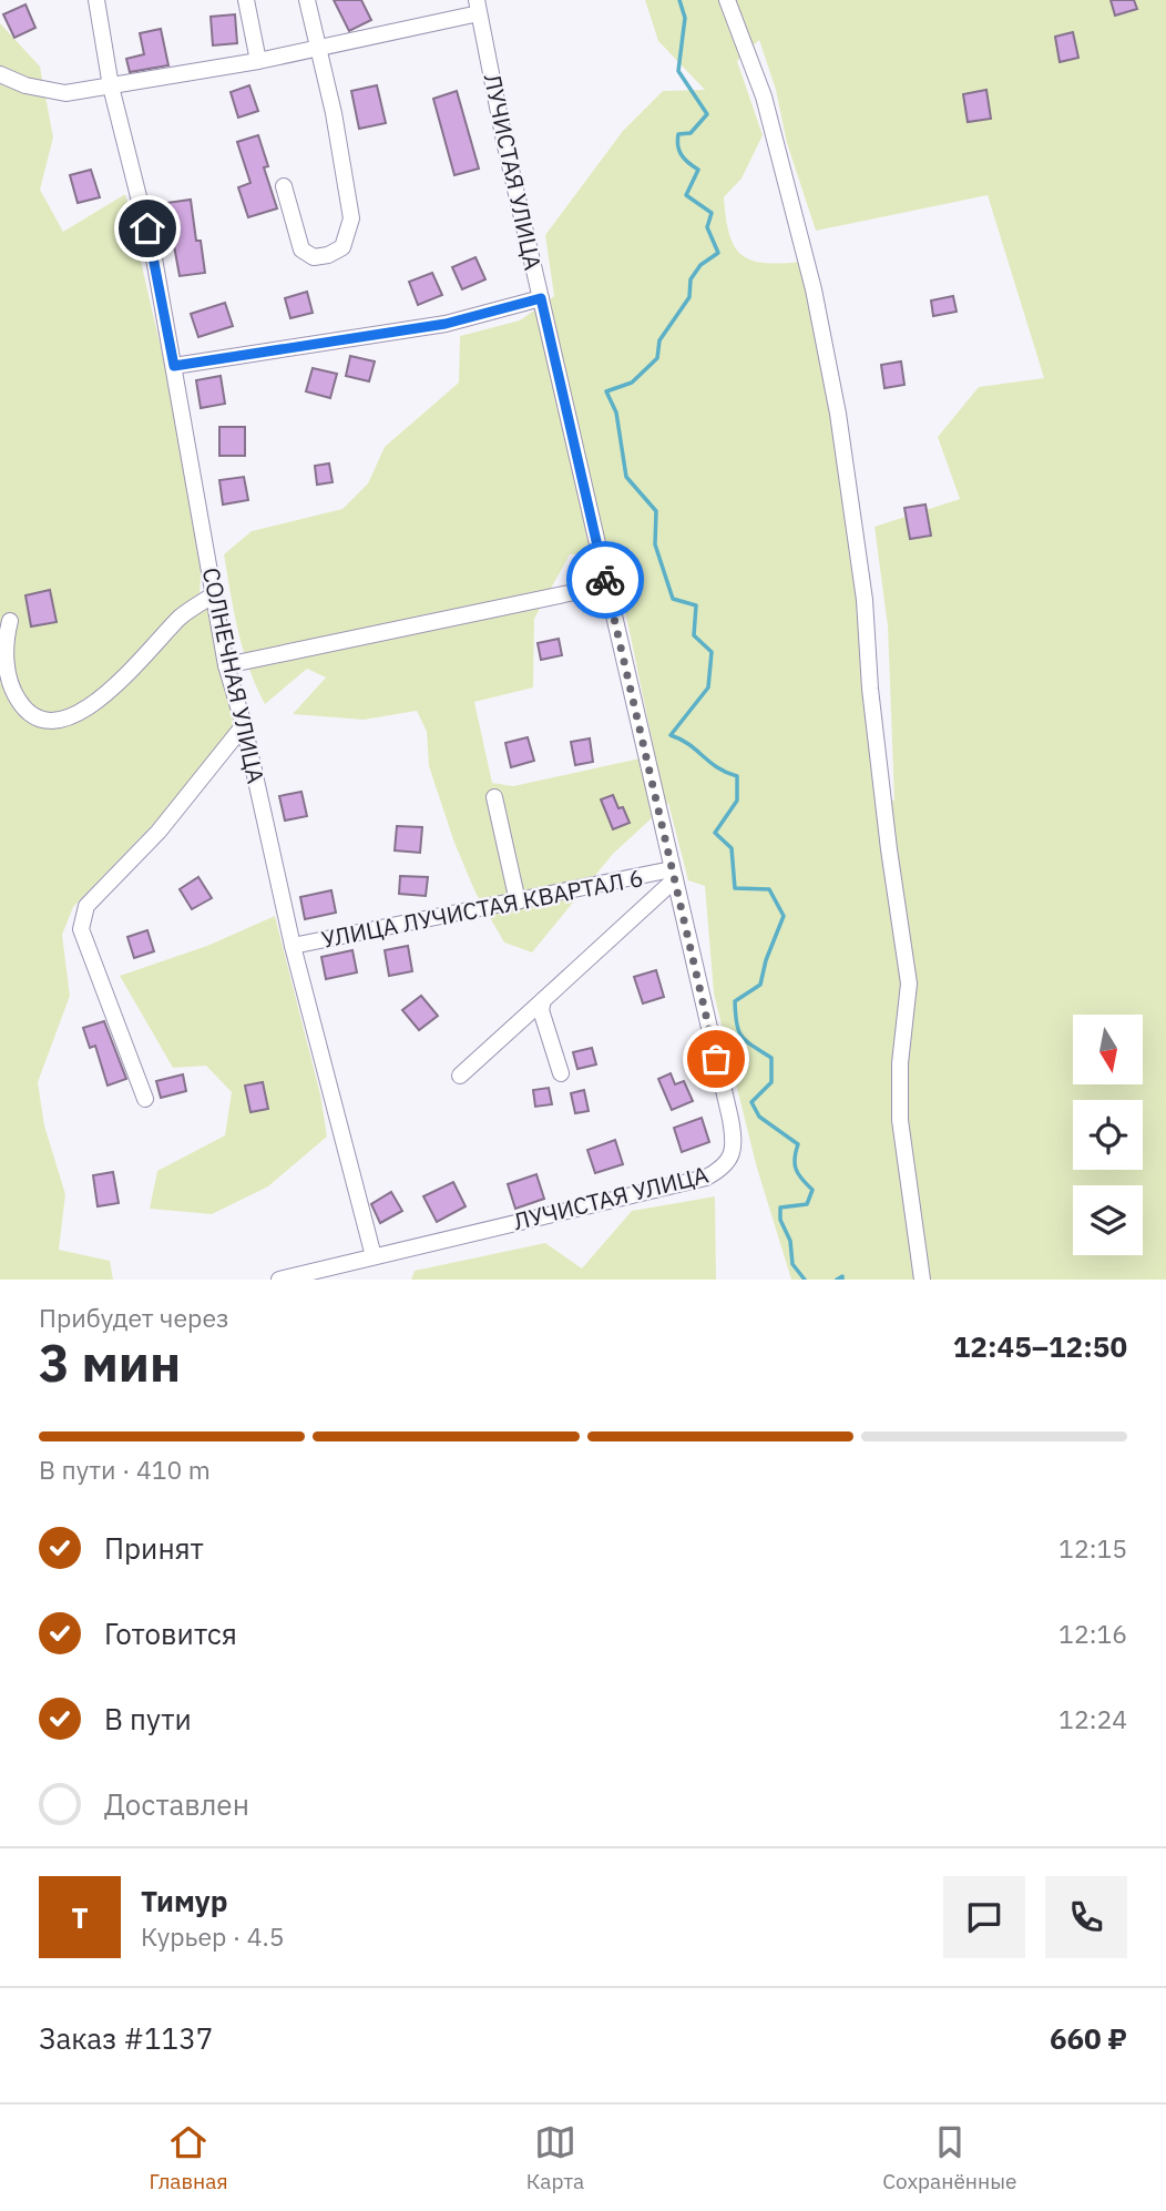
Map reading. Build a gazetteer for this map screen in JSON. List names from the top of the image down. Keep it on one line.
{"streets":{"street":["ЛУЧИСТАЯ УЛИЦА","СОЛНЕЧНАЯ УЛИЦА","УЛИЦА ЛУЧИСТАЯ КВАРТАЛ 6"]},"crossings":[["ЛУЧИСТАЯ УЛИЦА","СОЛНЕЧНАЯ УЛИЦА"],["ЛУЧИСТАЯ УЛИЦА","УЛИЦА ЛУЧИСТАЯ КВАРТАЛ 6"],["СОЛНЕЧНАЯ УЛИЦА","УЛИЦА ЛУЧИСТАЯ КВАРТАЛ 6"]],"north":"bottom","page":{"heading":["3 мин","Прибудет через","12:45–12:50"],"panel":["Тимур","Курьер · 4.5","Заказ #1137","660 ₽"],"bar":"В пути · 410 m","list":[["Принят","12:15"],["Готовится","12:16"],["В пути","12:24"],"Доставлен"],"round":"Т","tabs":["Главная","Карта","Сохранённые"]}}
